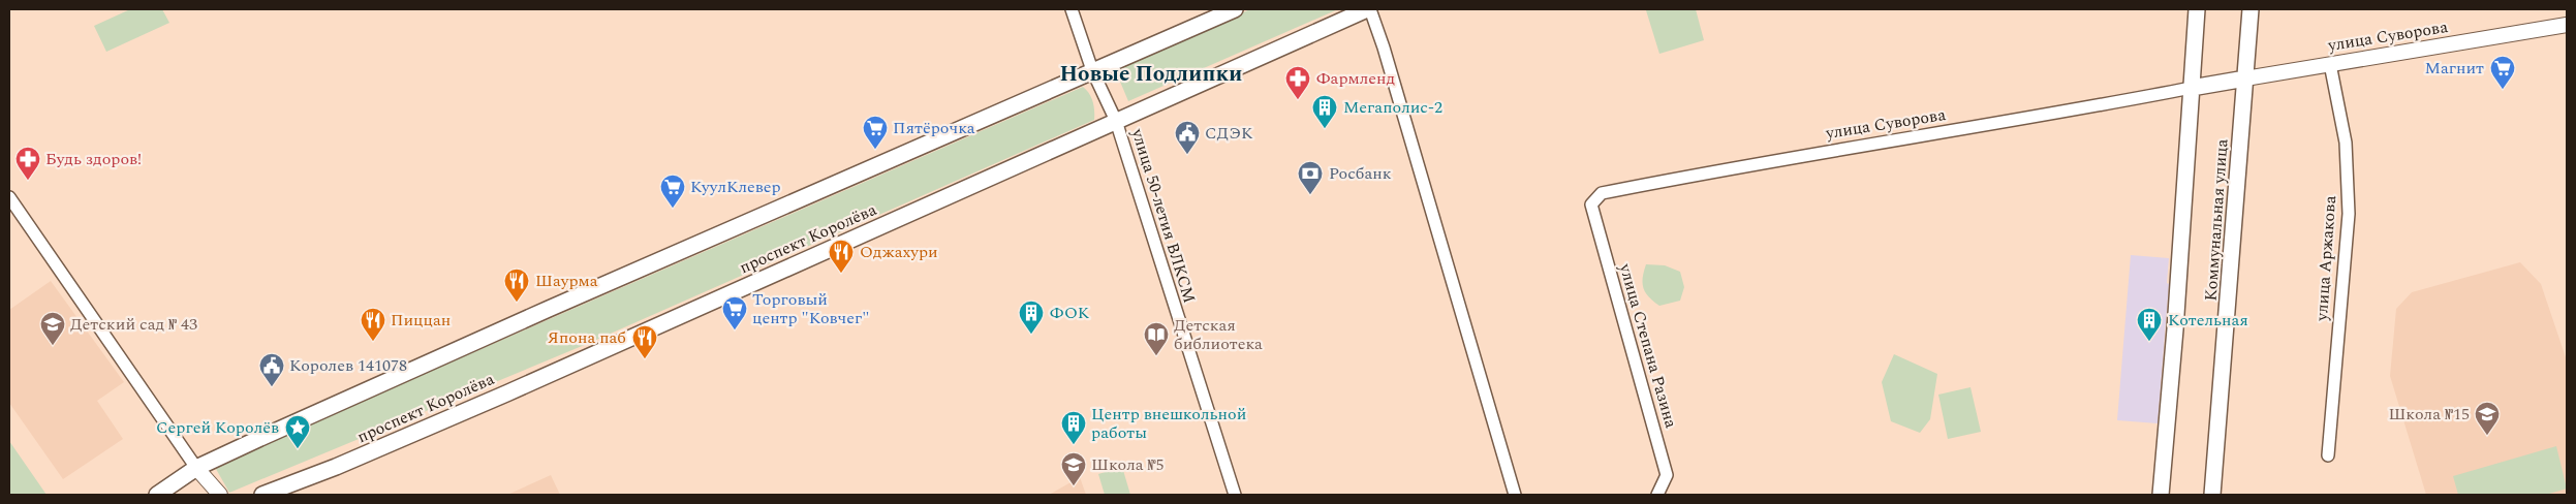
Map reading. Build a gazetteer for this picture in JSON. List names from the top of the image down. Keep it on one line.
{"streets":{"main road":["Коммунальная улица","проспект Королёва"],"street":["улица Суворова","улица 50-летия ВЛКСМ","улица Аржакова","улица Степана Разина"]},"crossings":[["улица Суворова","Коммунальная улица"],["улица Суворова","улица Аржакова"],["улица Суворова","улица Степана Разина"],["улица 50-летия ВЛКСМ","проспект Королёва"]],"districts":["Новые Подлипки"],"places":{"supermarket":["Магнит","Пятёрочка","КуулКлевер","Торговый центр \"Ковчег\""],"pharmacy":["Фармленд","Будь здоров!"],"building":["Мегаполис-2","ФОК","Котельная","Центр внешкольной работы"],"public building":["СДЭК","Королев 141078"],"bank":["Росбанк"],"restaurant":["Оджахури","Шаурма","Пиццан","Япона паб"],"school or university":["Детский сад № 43","Школа №15","Школа №5"],"library":["Детская библиотека"],"place":["Сергей Королёв"]}}
